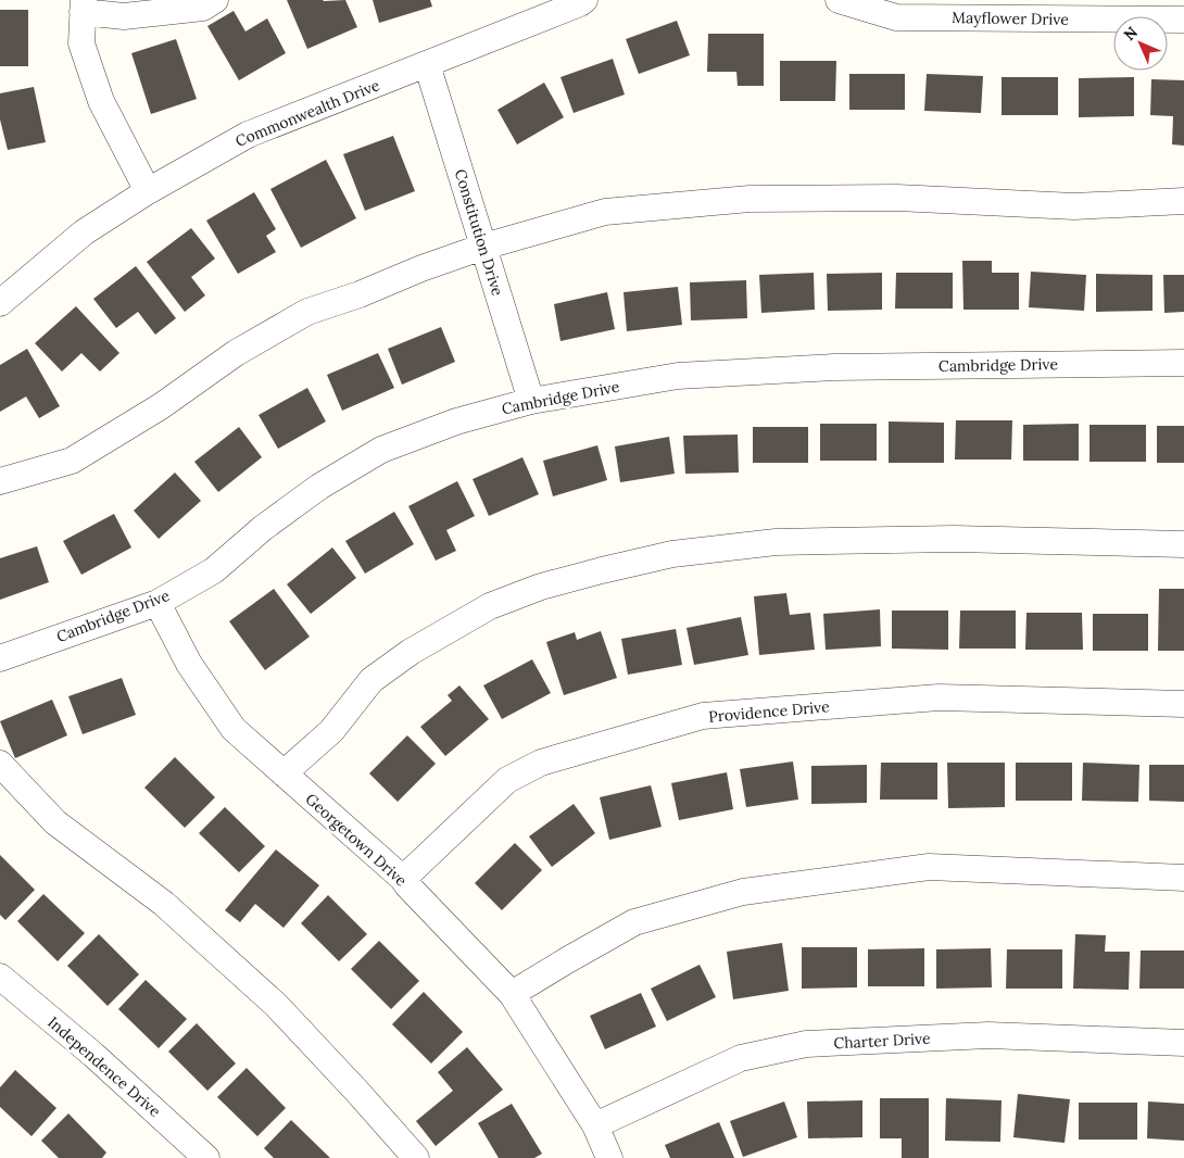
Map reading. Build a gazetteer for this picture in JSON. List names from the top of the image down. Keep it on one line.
{"streets":{"street":["Mayflower Drive","Commonwealth Drive","Constitution Drive","Cambridge Drive","Providence Drive","Georgetown Drive","Charter Drive","Independence Drive"]},"crossings":[["Commonwealth Drive","Constitution Drive"],["Constitution Drive","Cambridge Drive"],["Cambridge Drive","Georgetown Drive"],["Providence Drive","Georgetown Drive"],["Georgetown Drive","Charter Drive"]],"north":"top left"}
